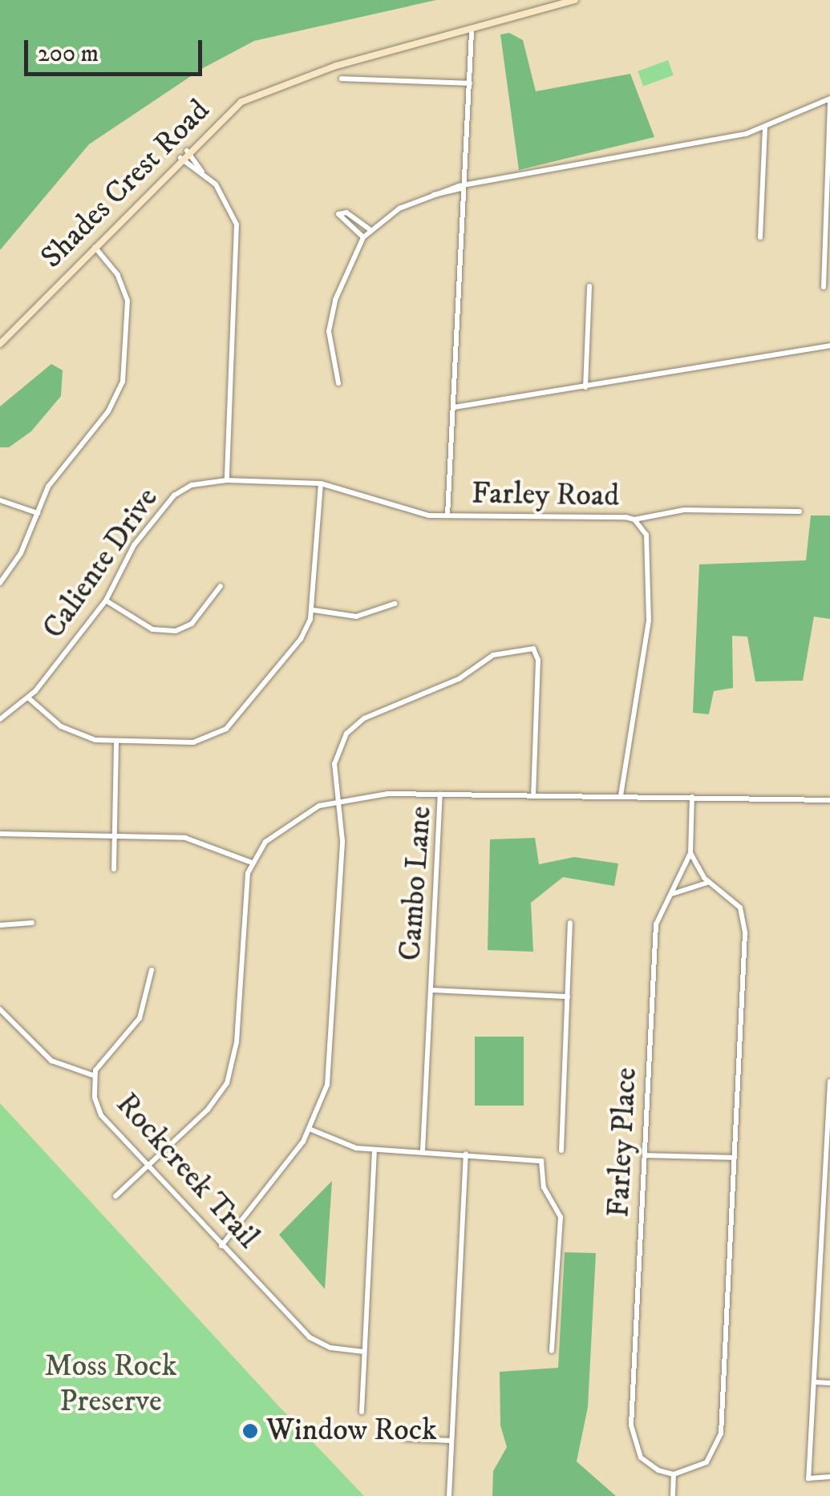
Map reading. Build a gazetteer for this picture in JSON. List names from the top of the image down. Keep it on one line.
{"streets":{"street":["Shades Crest Road","Farley Road","Caliente Drive","Cambo Lane","Farley Place","Rockcreek Trail"]},"crossings":[["Shades Crest Road","Farley Road"],["Farley Road","Caliente Drive"],["Farley Road","Cambo Lane"]],"parks":["Moss Rock Preserve"],"places":["Window Rock"],"scale_bar":"200 m"}
